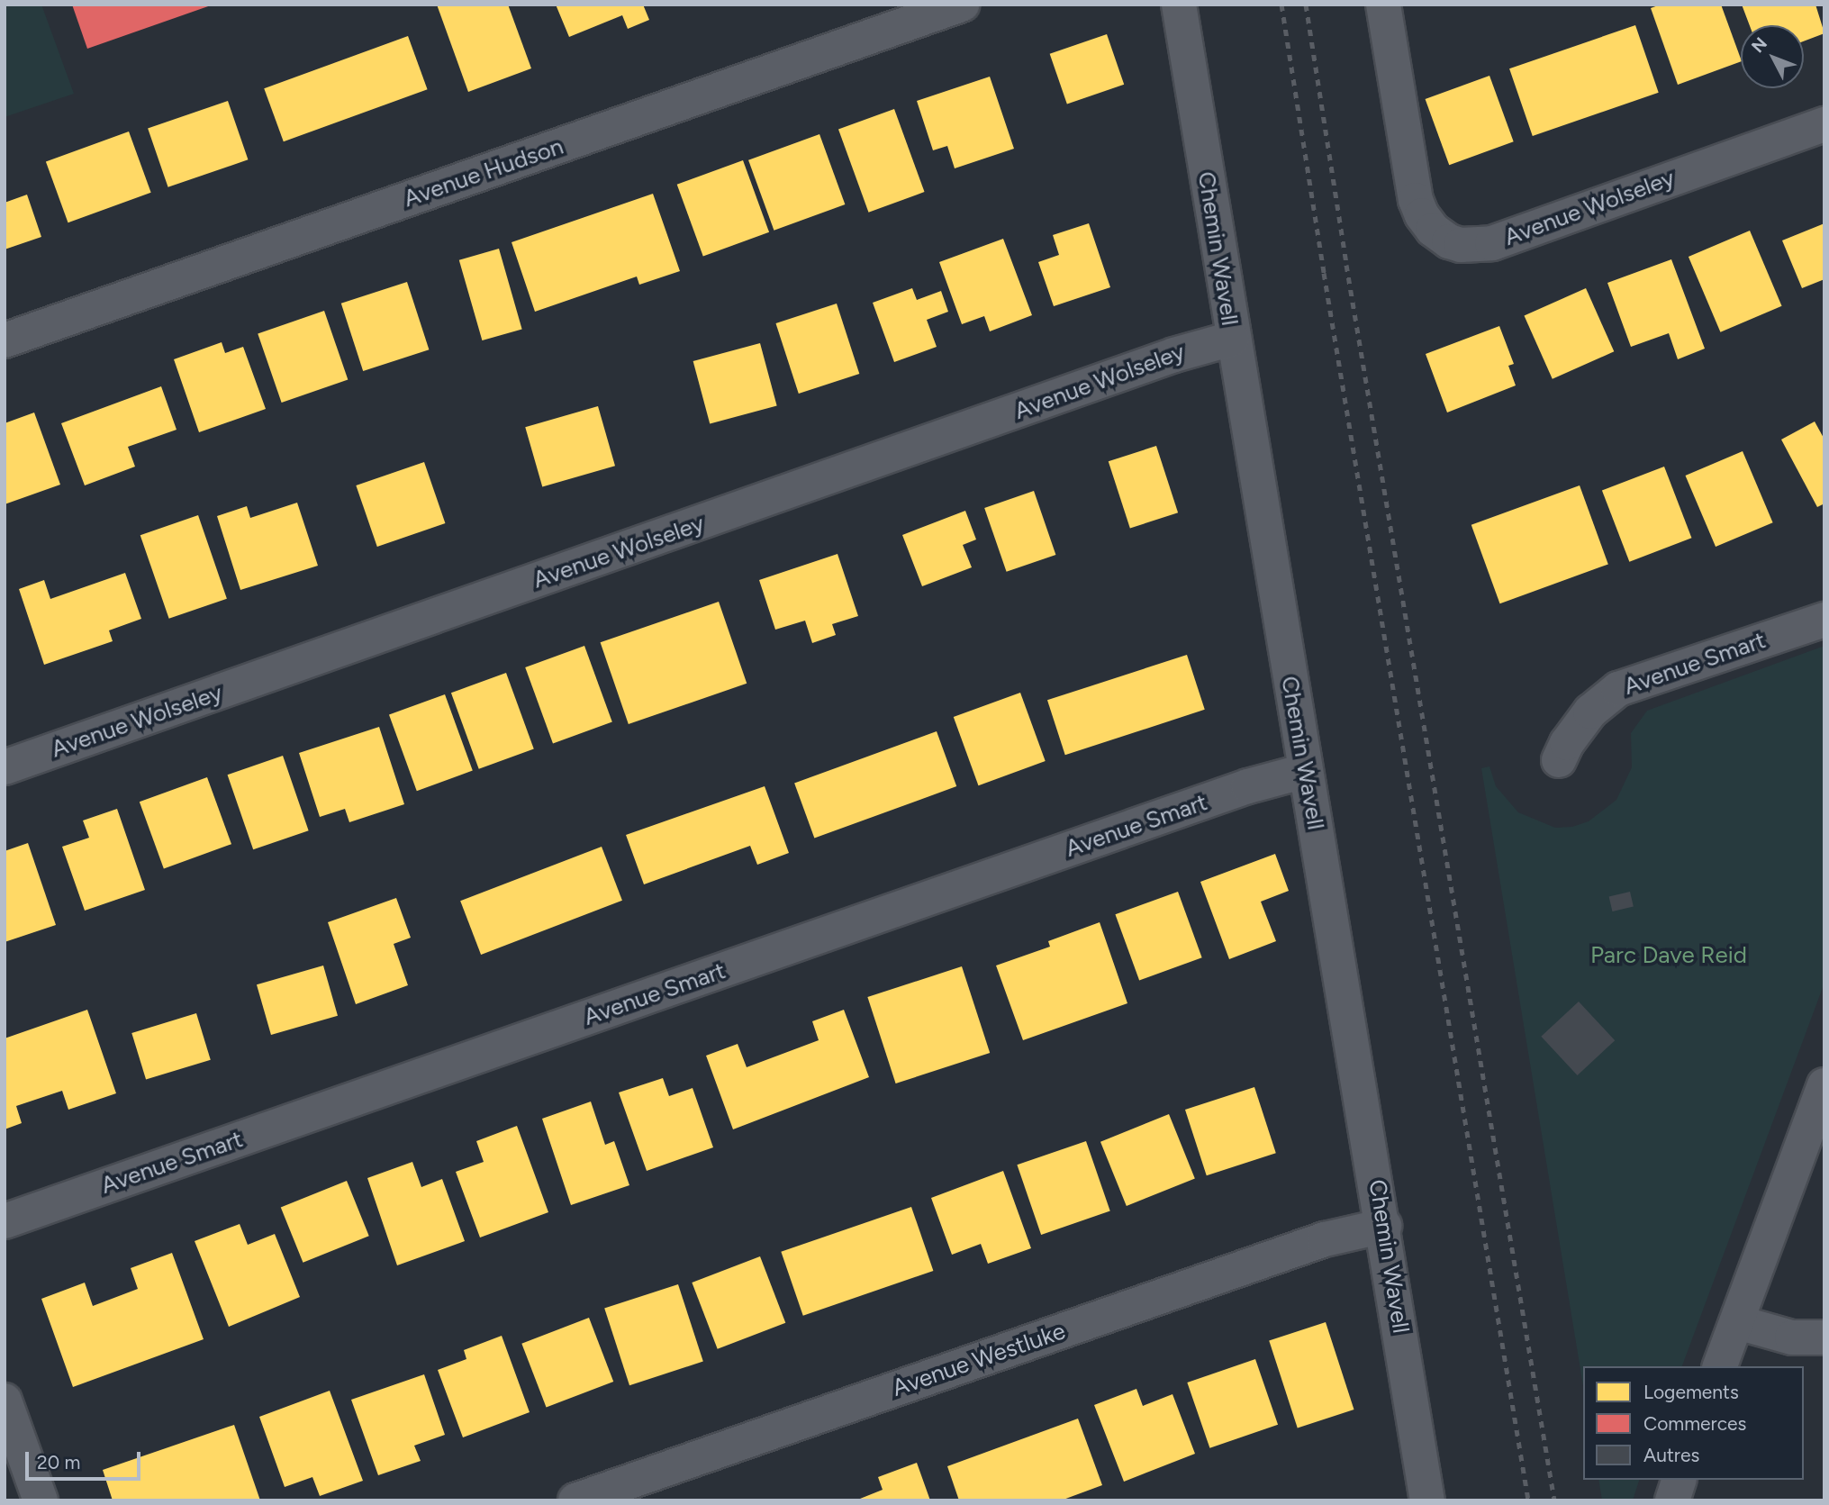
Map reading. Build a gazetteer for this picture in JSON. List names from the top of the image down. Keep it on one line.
{"streets":{"street":["Avenue Hudson","Avenue Wolseley","Chemin Wavell","Avenue Smart","Avenue Westluke"]},"crossings":[["Avenue Wolseley","Chemin Wavell"],["Chemin Wavell","Avenue Smart"],["Chemin Wavell","Avenue Westluke"]],"parks":["Parc Dave Reid"],"legend":["Logements","Commerces","Autres"],"scale_bar":"20 m","north":"top left"}
